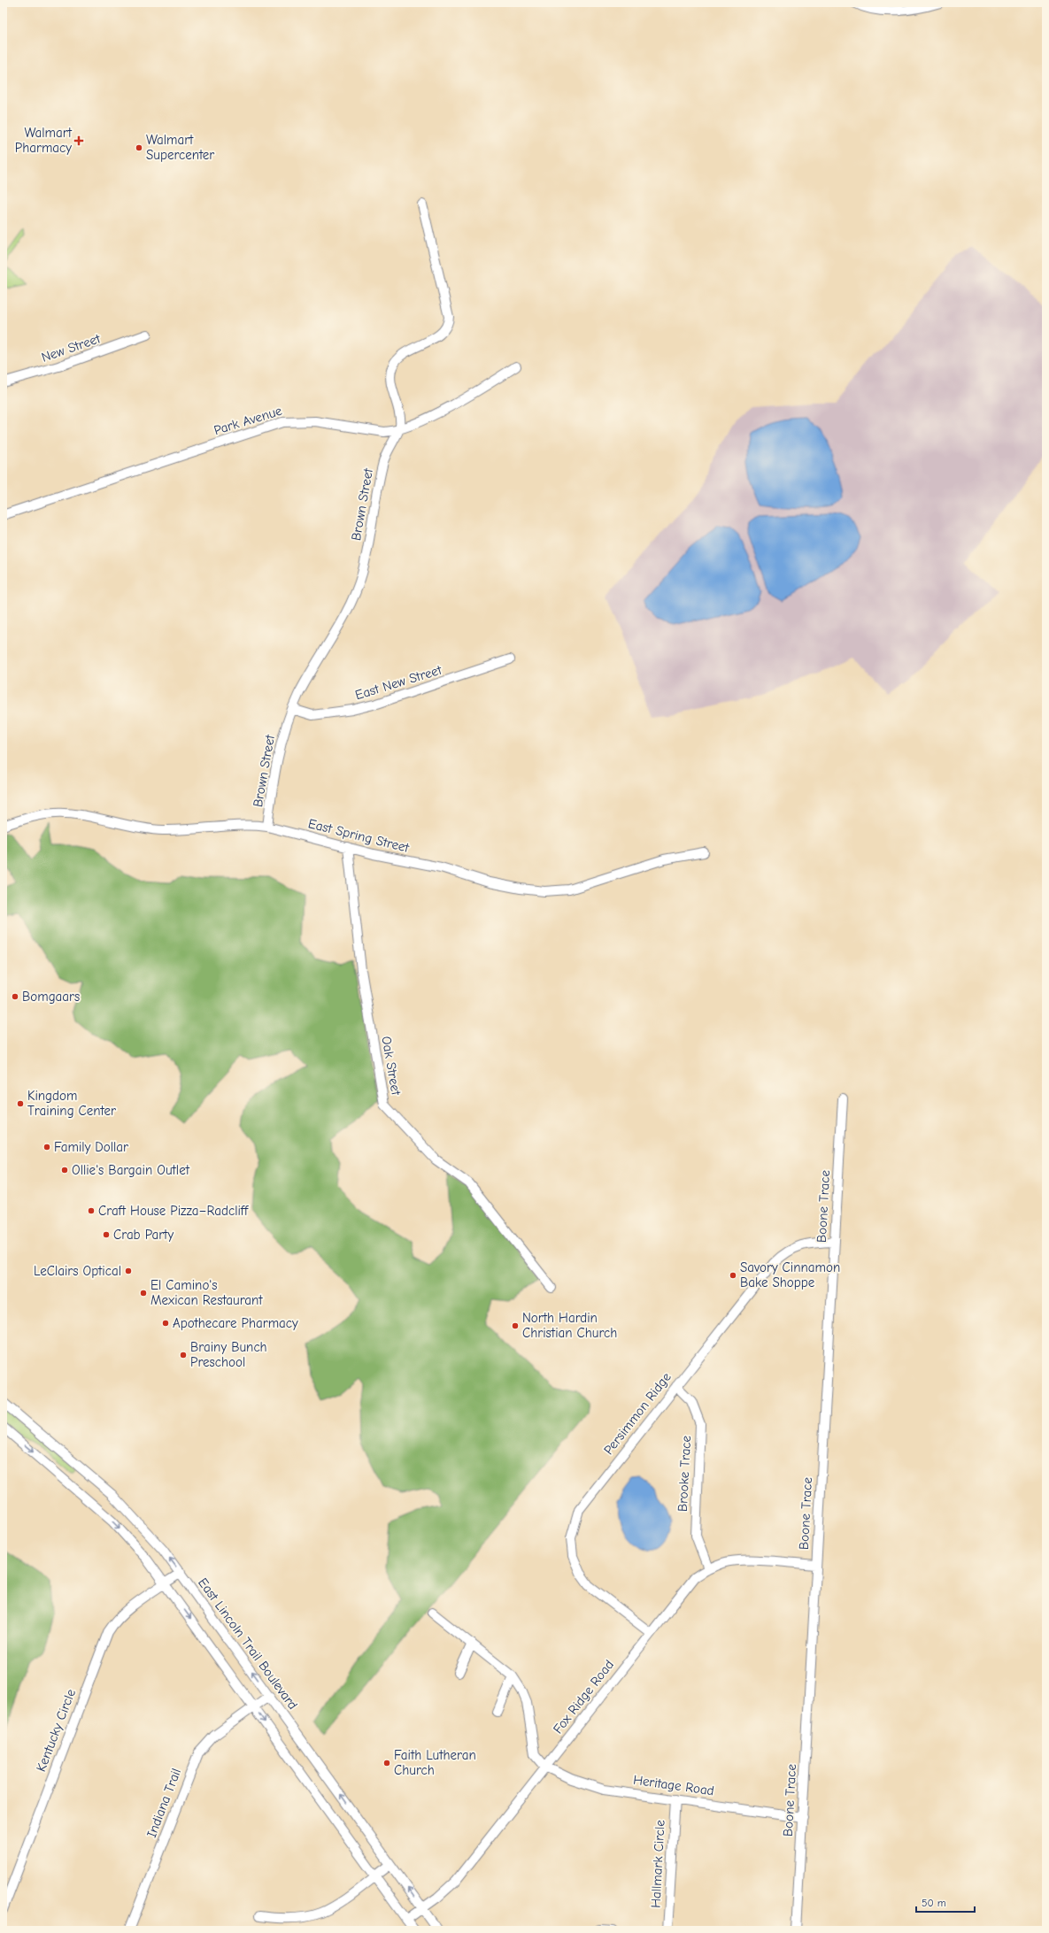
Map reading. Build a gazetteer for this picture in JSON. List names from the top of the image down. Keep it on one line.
{"streets":{"street":["New Street","Park Avenue","Brown Street","East New Street","East Spring Street","Oak Street","Boone Trace","Persimmon Ridge","Brooke Trace","East Lincoln Trail Boulevard","Fox Ridge Road","Kentucky Circle","Heritage Road","Indiana Trail","Hallmark Circle"]},"crossings":[["Park Avenue","Brown Street"],["Brown Street","East New Street"],["Brown Street","East Spring Street"],["East Spring Street","Oak Street"],["Boone Trace","Persimmon Ridge"],["Boone Trace","Fox Ridge Road"],["Boone Trace","Heritage Road"],["Persimmon Ridge","Brooke Trace"],["Persimmon Ridge","Fox Ridge Road"],["Brooke Trace","Fox Ridge Road"],["East Lincoln Trail Boulevard","Fox Ridge Road"],["East Lincoln Trail Boulevard","Kentucky Circle"],["East Lincoln Trail Boulevard","Indiana Trail"],["Fox Ridge Road","Heritage Road"],["Heritage Road","Hallmark Circle"]],"places":{"health":["Walmart Pharmacy"],"other":["Walmart Supercenter","Bomgaars","Kingdom Training Center","Family Dollar","Ollie's Bargain Outlet","Craft House Pizza–Radcliff","Crab Party","LeClairs Optical","Savory Cinnamon Bake Shoppe","El Camino's Mexican Restaurant","Apothecare Pharmacy","North Hardin Christian Church","Brainy Bunch Preschool","Faith Lutheran Church"]},"scale_bar":"50 m"}
